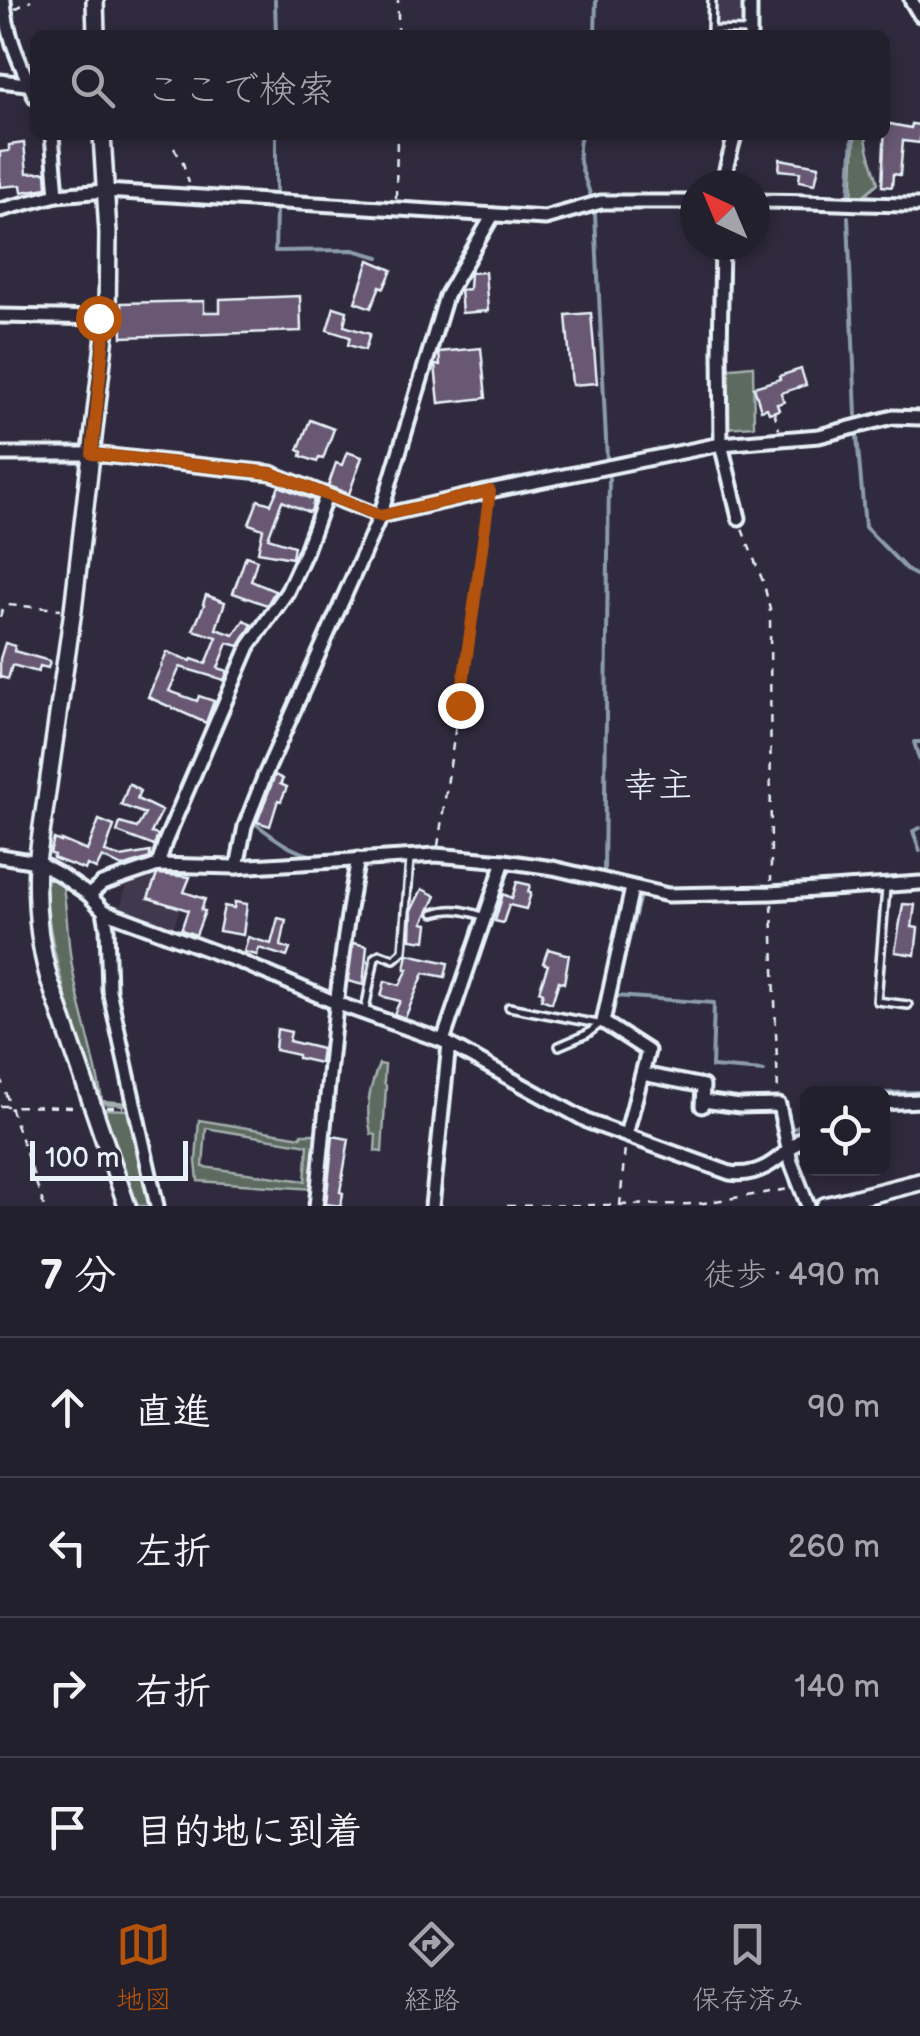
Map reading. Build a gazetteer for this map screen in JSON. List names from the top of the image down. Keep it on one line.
{"districts":["幸主"],"scale_bar":"100 m","north":"top left","page":{"search":"ここで検索","scale":"100 m","heading":["7 分","徒歩 · 490 m"],"list":[["直進","90 m"],["左折","260 m"],["右折","140 m"],"目的地に到着"],"nav":["地図","経路","保存済み"]}}
